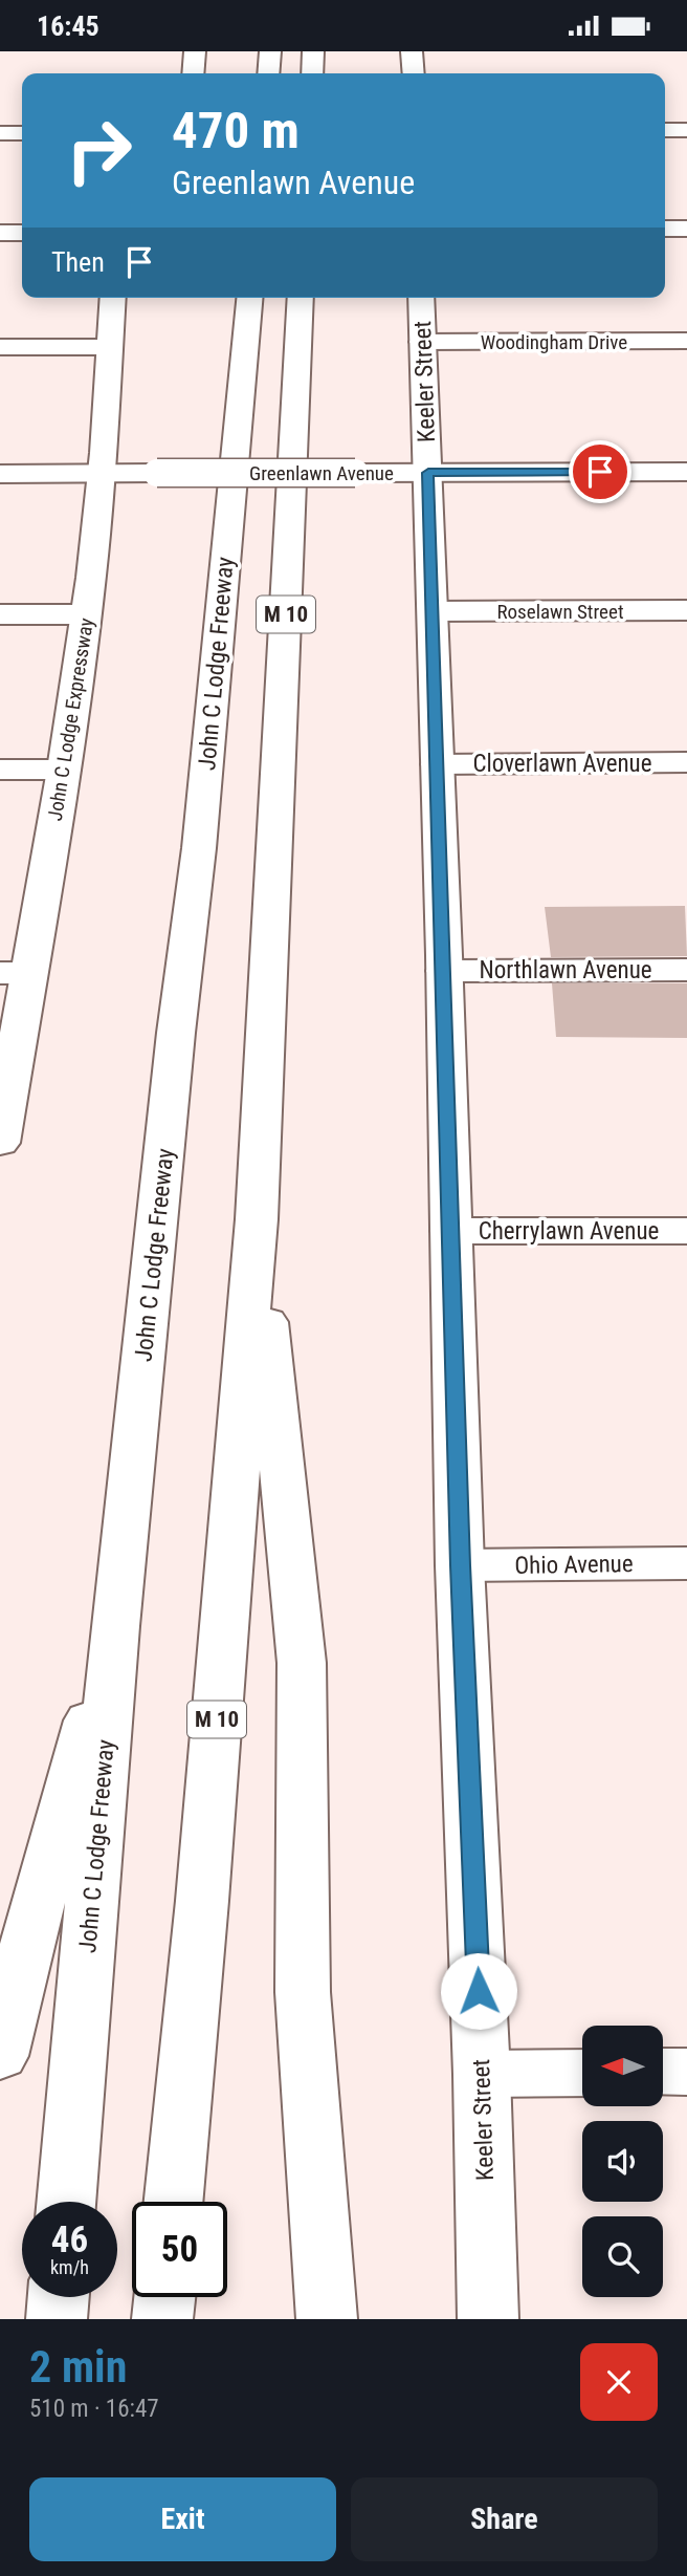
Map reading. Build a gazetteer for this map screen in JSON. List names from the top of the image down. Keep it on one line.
{"streets":{"main road":["Woodingham Drive","Keeler Street","Greenlawn Avenue","Roselawn Street","M 10","John C Lodge Freeway","John C Lodge Expressway","Cloverlawn Avenue","Northlawn Avenue","Cherrylawn Avenue","Ohio Avenue"]},"crossings":[["Woodingham Drive","Keeler Street"],["Keeler Street","Greenlawn Avenue"],["Keeler Street","Roselawn Street"],["Keeler Street","Cloverlawn Avenue"],["Keeler Street","Northlawn Avenue"],["Keeler Street","Cherrylawn Avenue"],["Keeler Street","Ohio Avenue"],["Greenlawn Avenue","John C Lodge Expressway"]],"north":"left","page":{"status":"16:45","turn":["470 m","Greenlawn Avenue"],"then":"Then","speed":"46 km/h","limit":"50","heading":["2 min","510 m · 16:47"],"buttons":["Exit","Share"]}}
